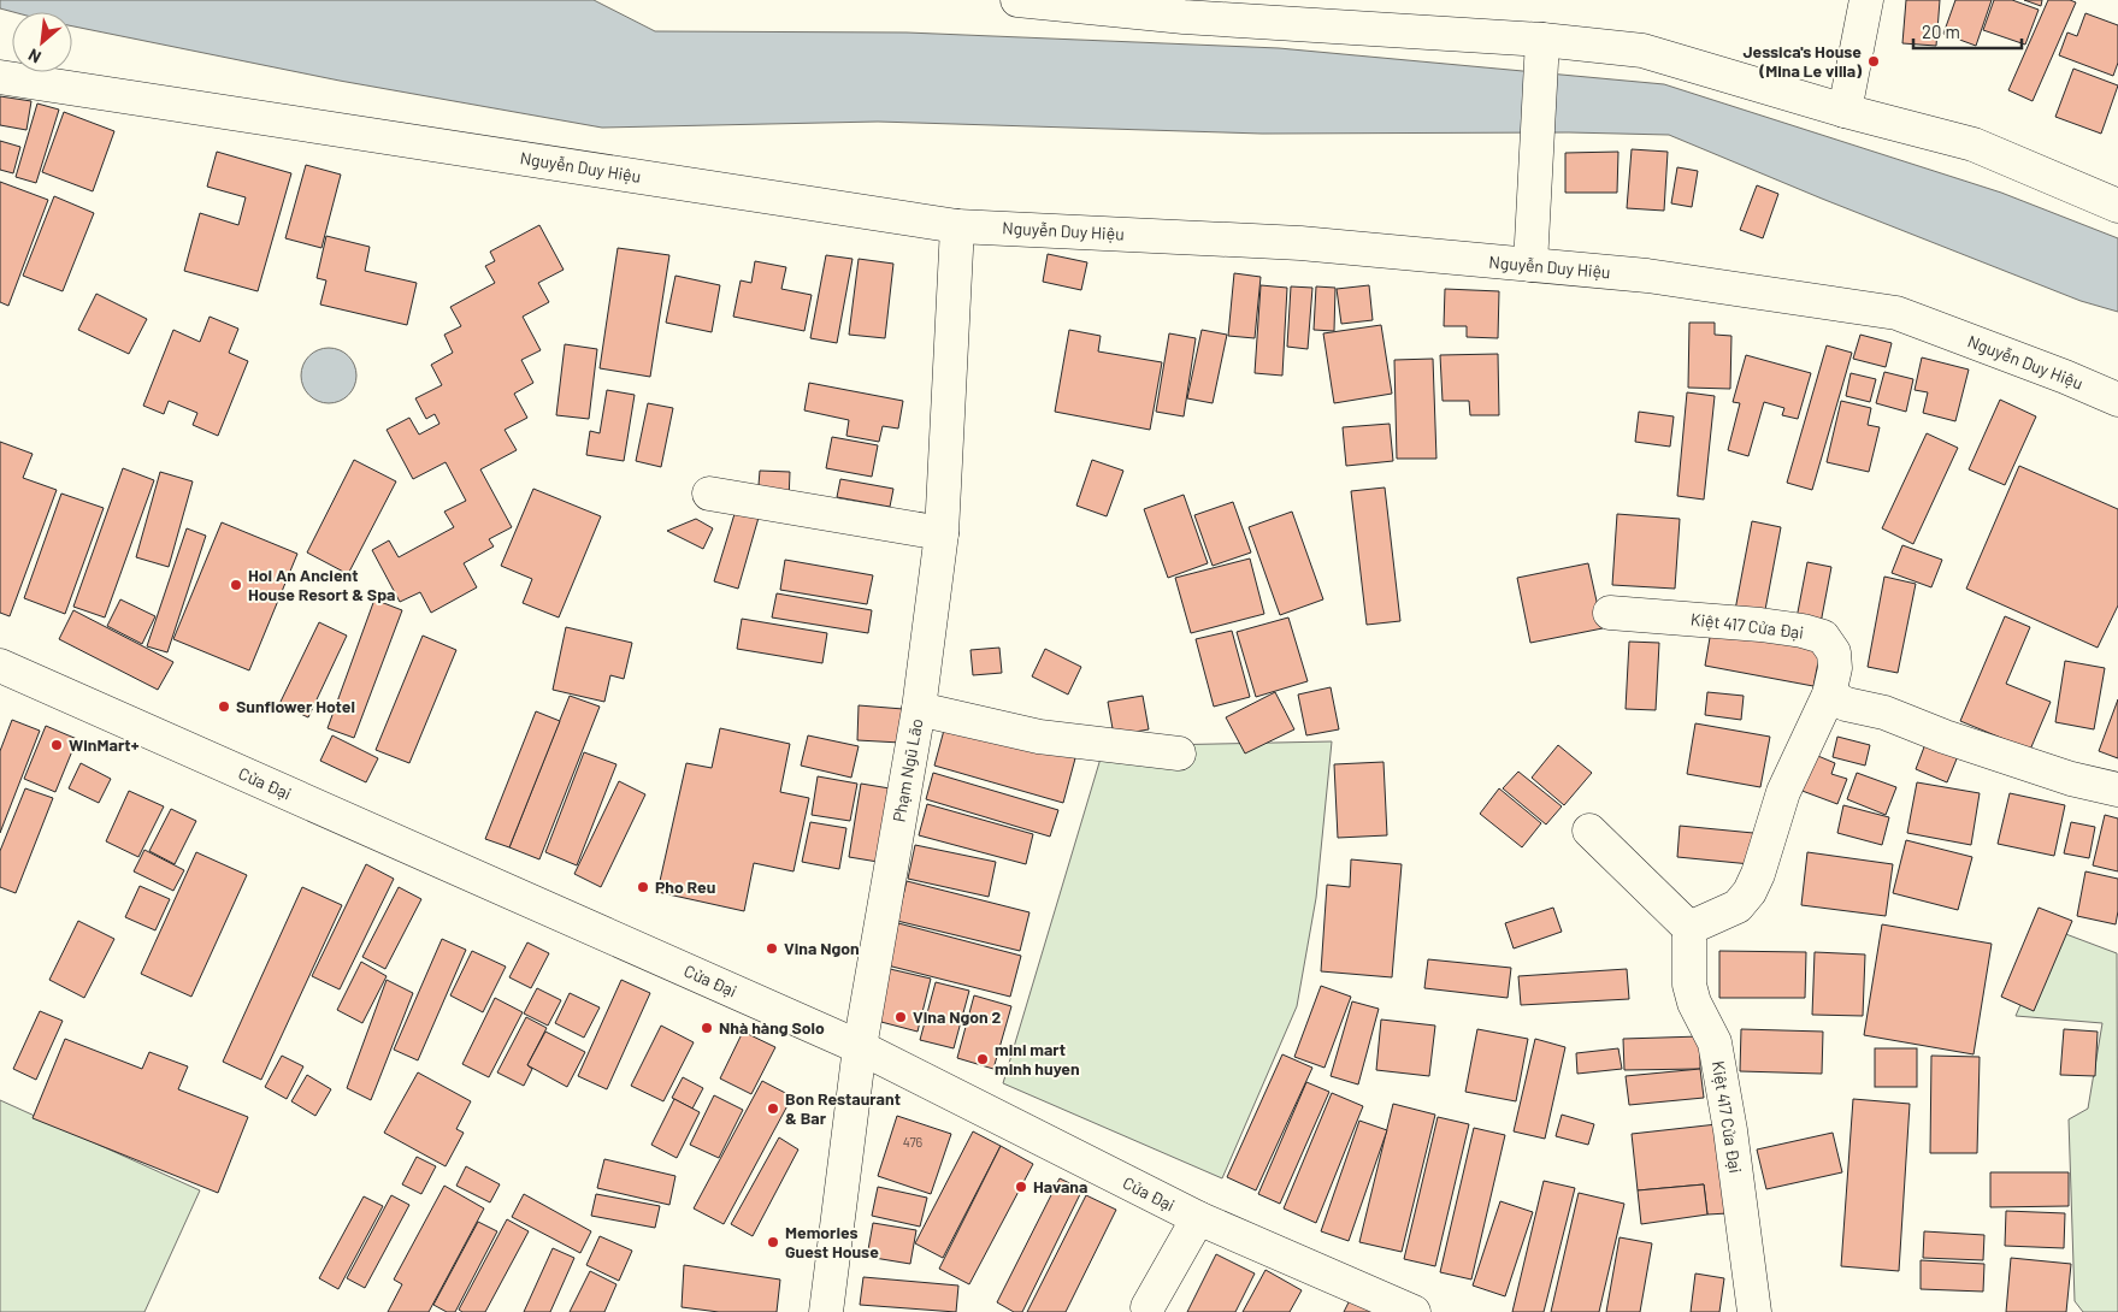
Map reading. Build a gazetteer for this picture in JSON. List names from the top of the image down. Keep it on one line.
{"streets":{"street":["Nguyễn Duy Hiệu","Kiệt 417 Cửa Đại","Phạm Ngũ Lão","Cửa Đại"]},"crossings":[["Nguyễn Duy Hiệu","Phạm Ngũ Lão"],["Phạm Ngũ Lão","Cửa Đại"]],"places":["Jessica's House (Mina Le villa)","Hoi An Ancient House Resort & Spa","Sunflower Hotel","WinMart+","Pho Reu","Vina Ngon","Vina Ngon 2","Nhà hàng Solo","mini mart minh huyen","Bon Restaurant & Bar","Havana","Memories Guest House"],"house_numbers":["476"],"scale_bar":"20 m","north":"bottom left"}
